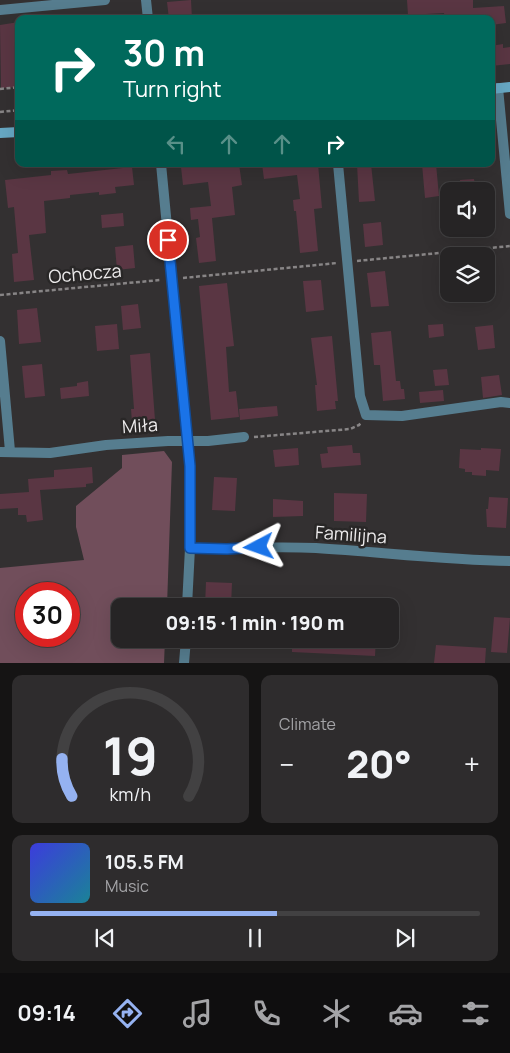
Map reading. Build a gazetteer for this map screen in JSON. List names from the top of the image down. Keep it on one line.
{"streets":{"street":["Miła","Familijna"],"path":["Ochocza"]},"page":{"turn":["30 m","Turn right"],"limit":"30","trip":"09:15 · 1 min · 190 m","tile":"Climate","heat":["−","20°","+"],"song":["105.5 FM","Music"],"tabs":"09:14","gauge":["19","km/h"]}}
